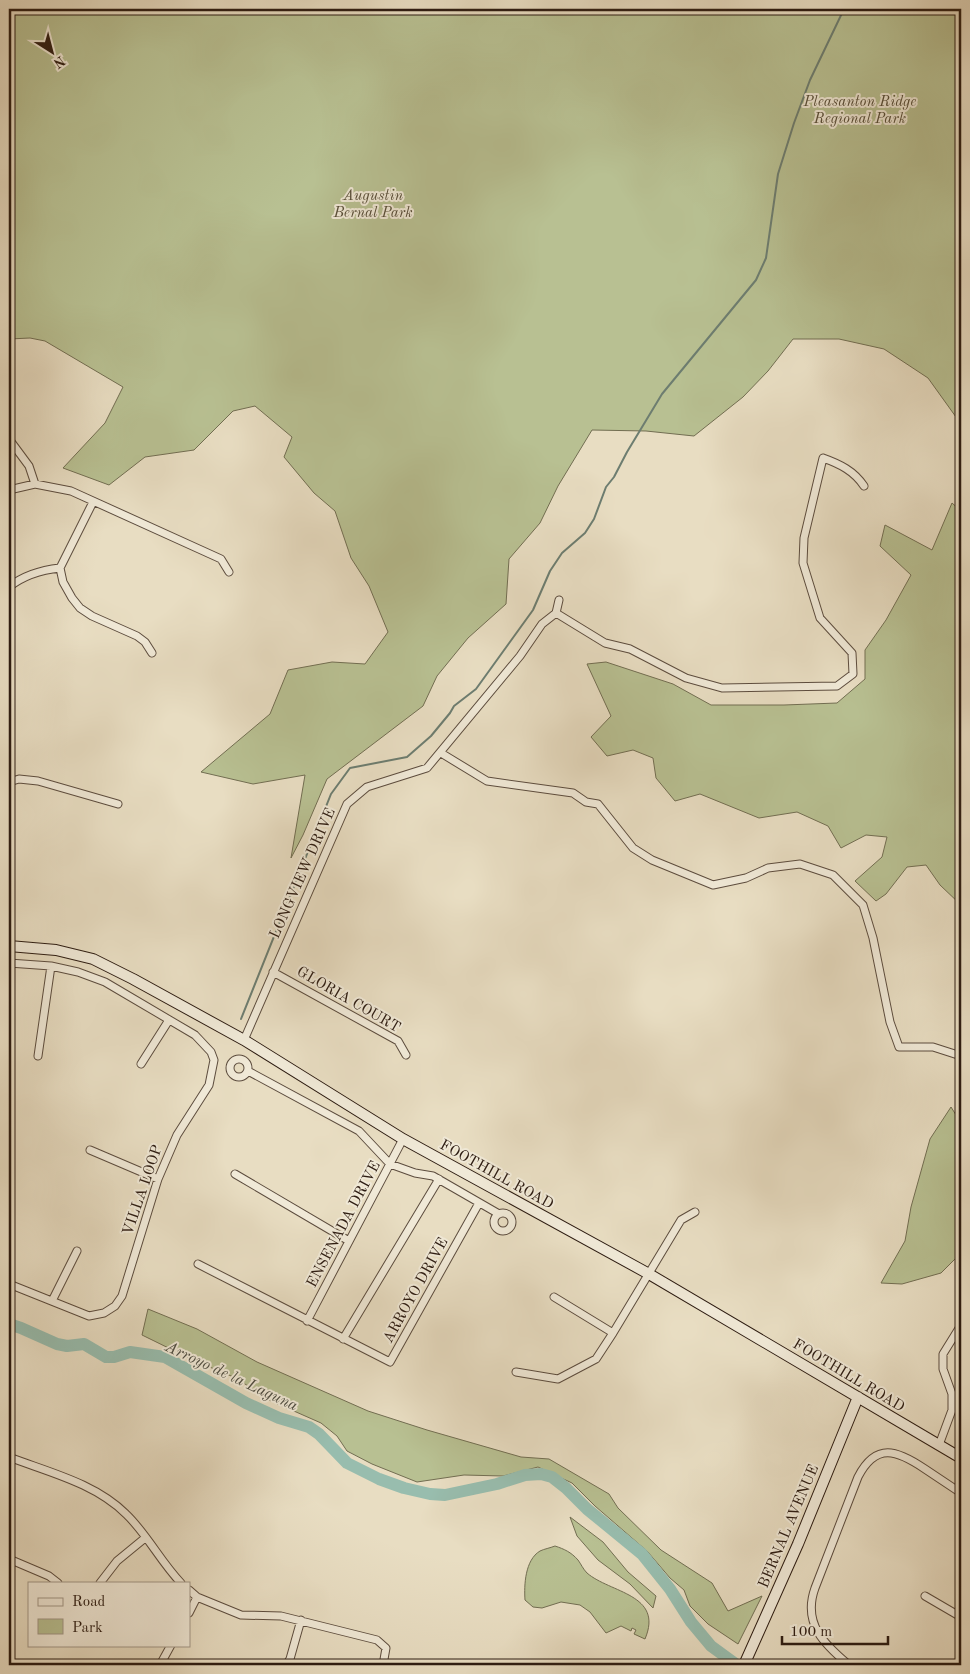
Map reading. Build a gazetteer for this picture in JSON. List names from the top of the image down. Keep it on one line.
{"streets":{"main road":["FOOTHILL ROAD","BERNAL AVENUE"],"street":["LONGVIEW DRIVE","GLORIA COURT","VILLA LOOP","ENSENADA DRIVE","ARROYO DRIVE"]},"crossings":[["LONGVIEW DRIVE","GLORIA COURT"],["LONGVIEW DRIVE","FOOTHILL ROAD"],["FOOTHILL ROAD","ENSENADA DRIVE"],["FOOTHILL ROAD","BERNAL AVENUE"],["ENSENADA DRIVE","ARROYO DRIVE"]],"water":["Arroyo de la Laguna"],"parks":["Pleasanton Ridge Regional Park","Augustin Bernal Park"],"legend":["Road","Park"],"scale_bar":"100 m","north":"bottom right"}
